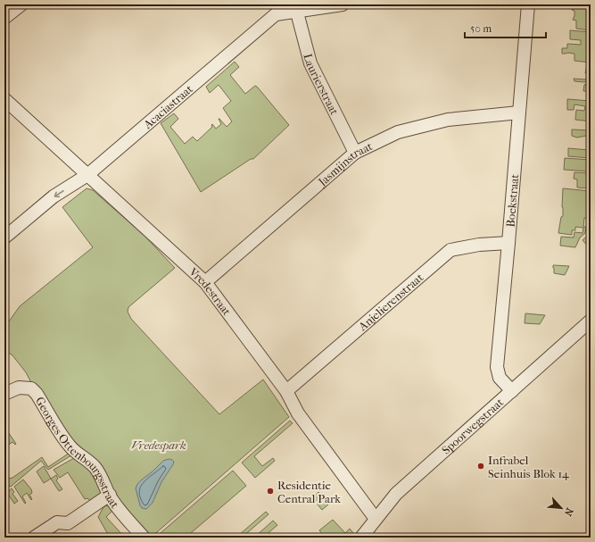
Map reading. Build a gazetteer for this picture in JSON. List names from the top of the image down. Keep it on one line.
{"streets":{"street":["Laurierstraat","Acaciastraat","Jasmijnstraat","Boekstraat","Vredestraat","Anjelierenstraat","Spoorwegstraat","Georges Ottenbourgsstraat"]},"crossings":[["Laurierstraat","Acaciastraat"],["Laurierstraat","Jasmijnstraat"],["Acaciastraat","Vredestraat"],["Jasmijnstraat","Boekstraat"],["Jasmijnstraat","Vredestraat"],["Boekstraat","Anjelierenstraat"],["Boekstraat","Spoorwegstraat"],["Vredestraat","Anjelierenstraat"],["Vredestraat","Spoorwegstraat"]],"parks":["Vredespark"],"places":["Infrabel Seinhuis Blok 14","Residentie Central Park"],"scale_bar":"50 m","north":"bottom right"}
